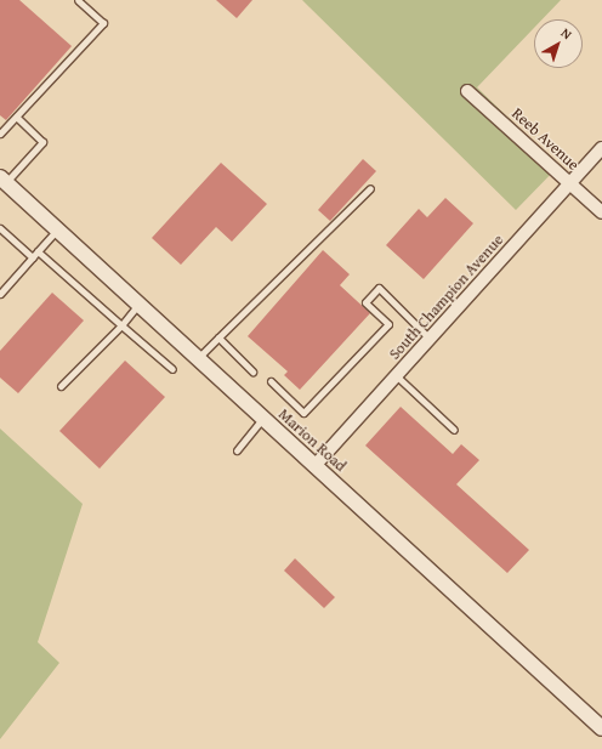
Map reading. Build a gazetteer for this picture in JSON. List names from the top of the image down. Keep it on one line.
{"streets":{"street":["Reeb Avenue","South Champion Avenue","Marion Road"]},"crossings":[["Reeb Avenue","South Champion Avenue"],["South Champion Avenue","Marion Road"]],"north":"top right"}
